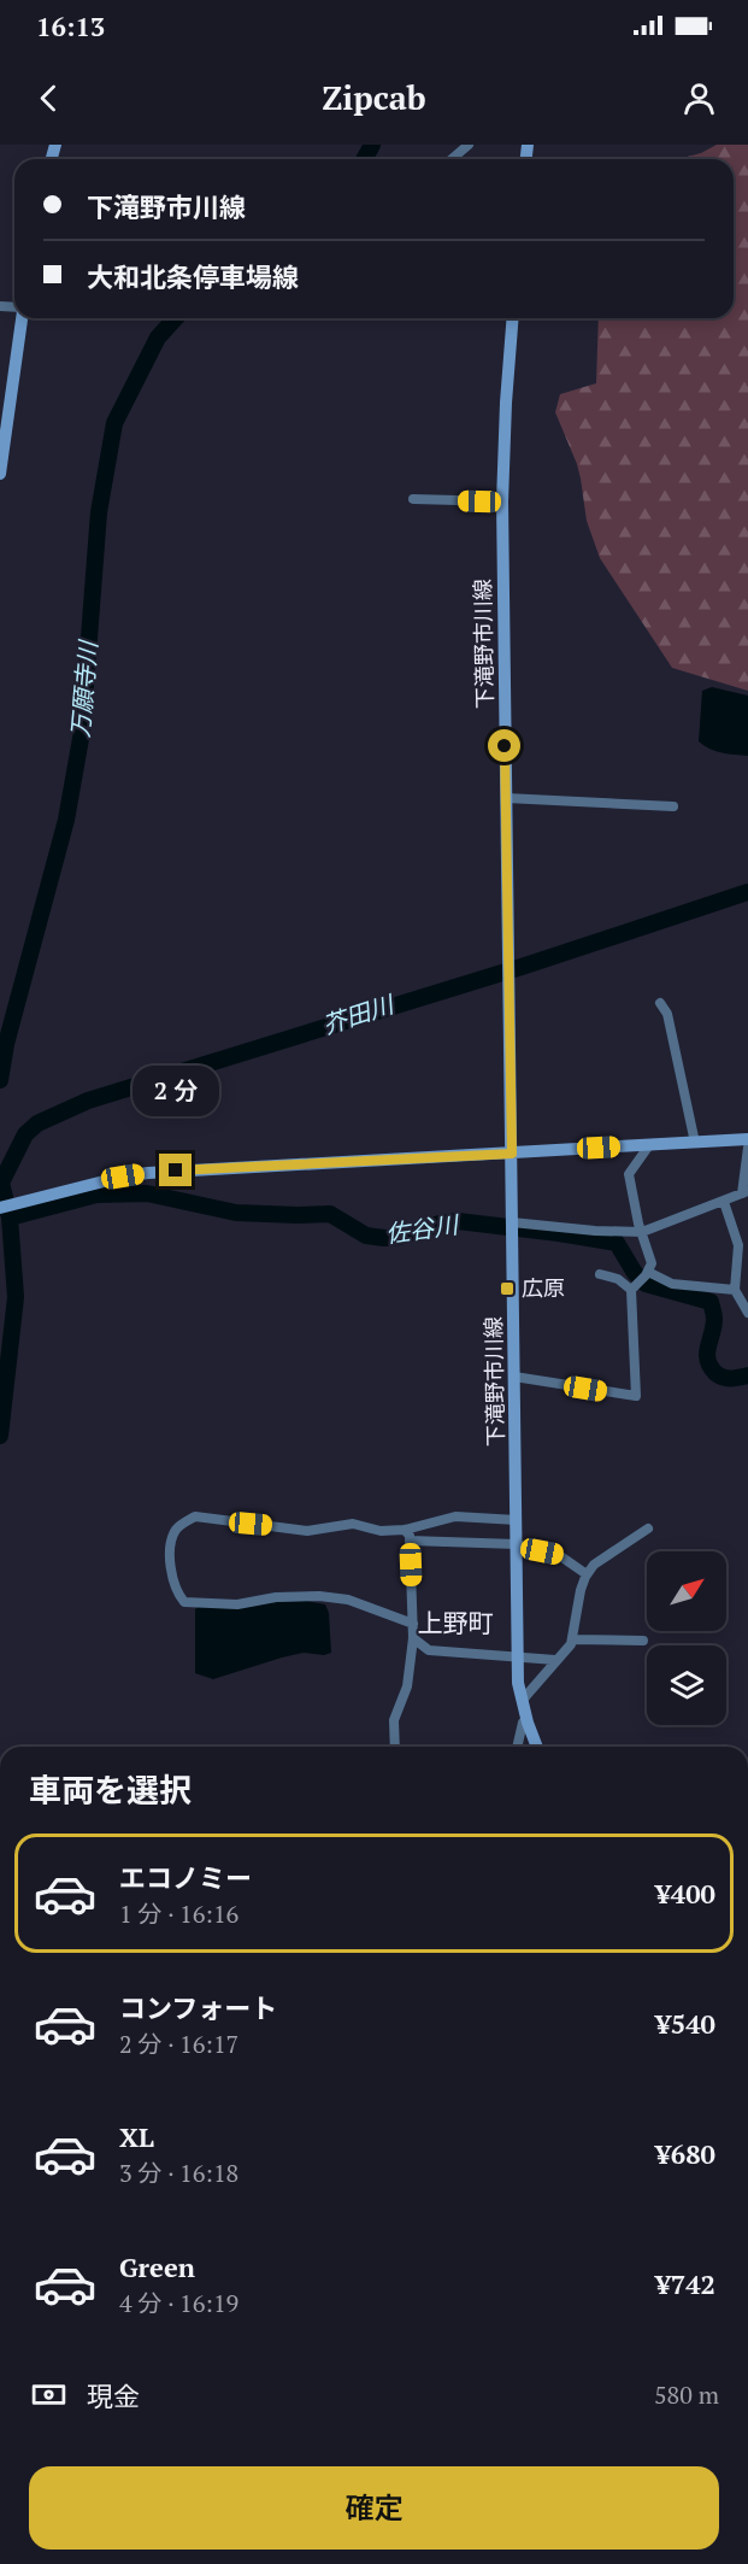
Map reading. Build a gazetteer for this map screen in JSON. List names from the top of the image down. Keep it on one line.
{"streets":{"main road":["下滝野市川線"]},"districts":["上野町"],"water":["万願寺川","芥田川","佐谷川"],"places":{"transit":["広原"]},"north":"top right","page":{"status":"16:13","header":"Zipcab","banner":["下滝野市川線","大和北条停車場線"],"bubble":"2 分","heading":"車両を選択","list":[{"name":"エコノミー","note":"1 分 · 16:16","value":"¥400"},{"name":"コンフォート","note":"2 分 · 16:17","value":"¥540"},{"name":"XL","note":"3 分 · 16:18","value":"¥680"},{"name":"Green","note":"4 分 · 16:19","value":"¥742"}],"pay":["現金","580 m"],"buttons":"確定"}}
